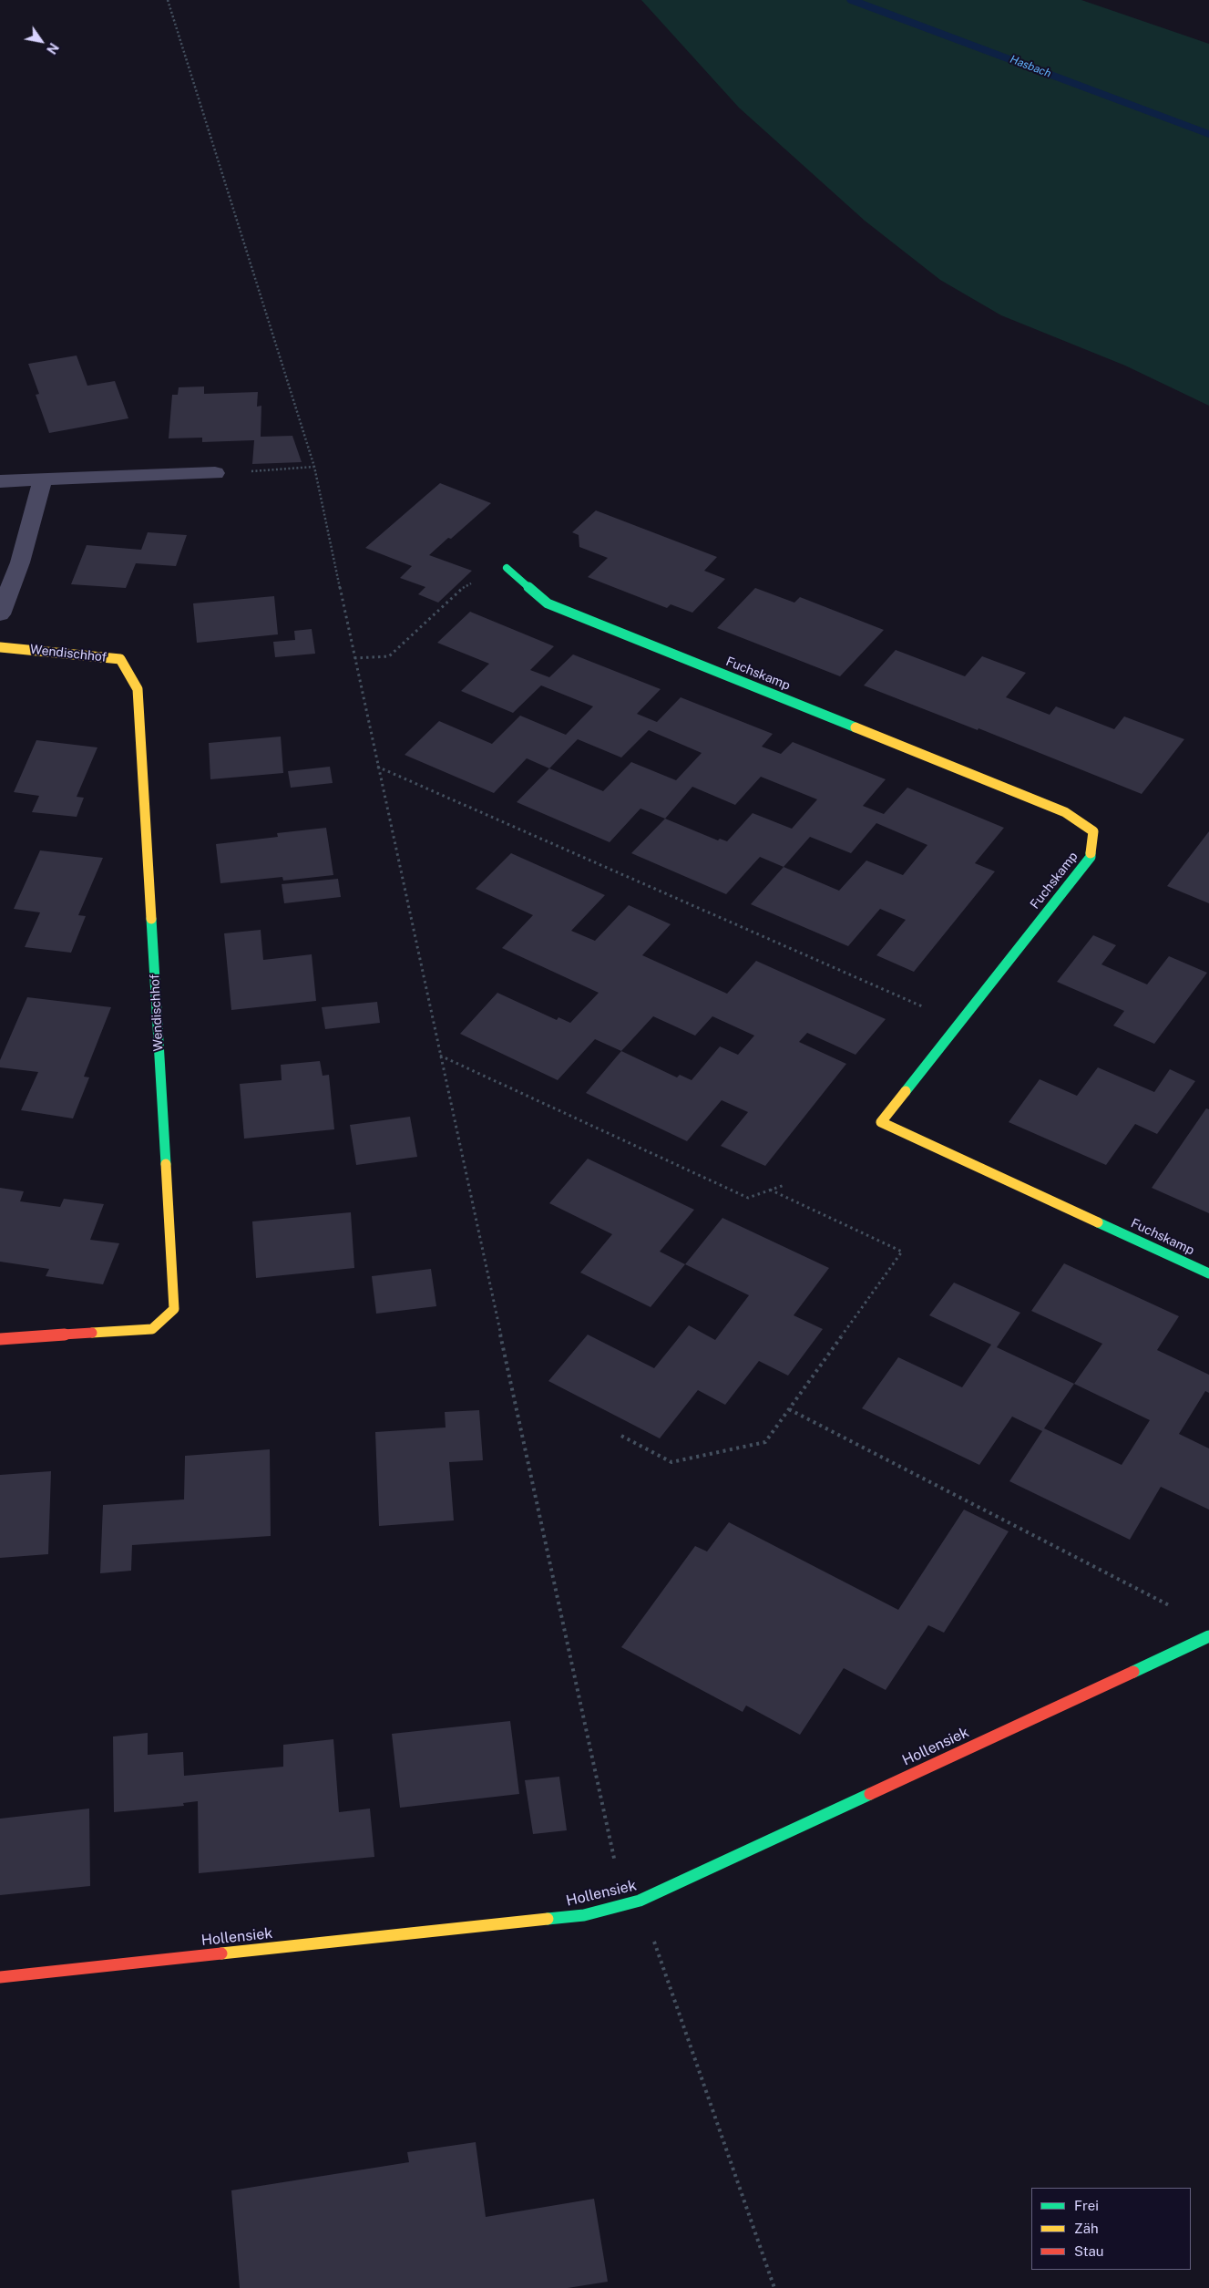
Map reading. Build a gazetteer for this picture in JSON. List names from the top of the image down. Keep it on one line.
{"streets":{"street":["Wendischhof","Fuchskamp","Hollensiek"]},"water":["Hasbach"],"legend":["Frei","Zäh","Stau"],"north":"bottom right"}
